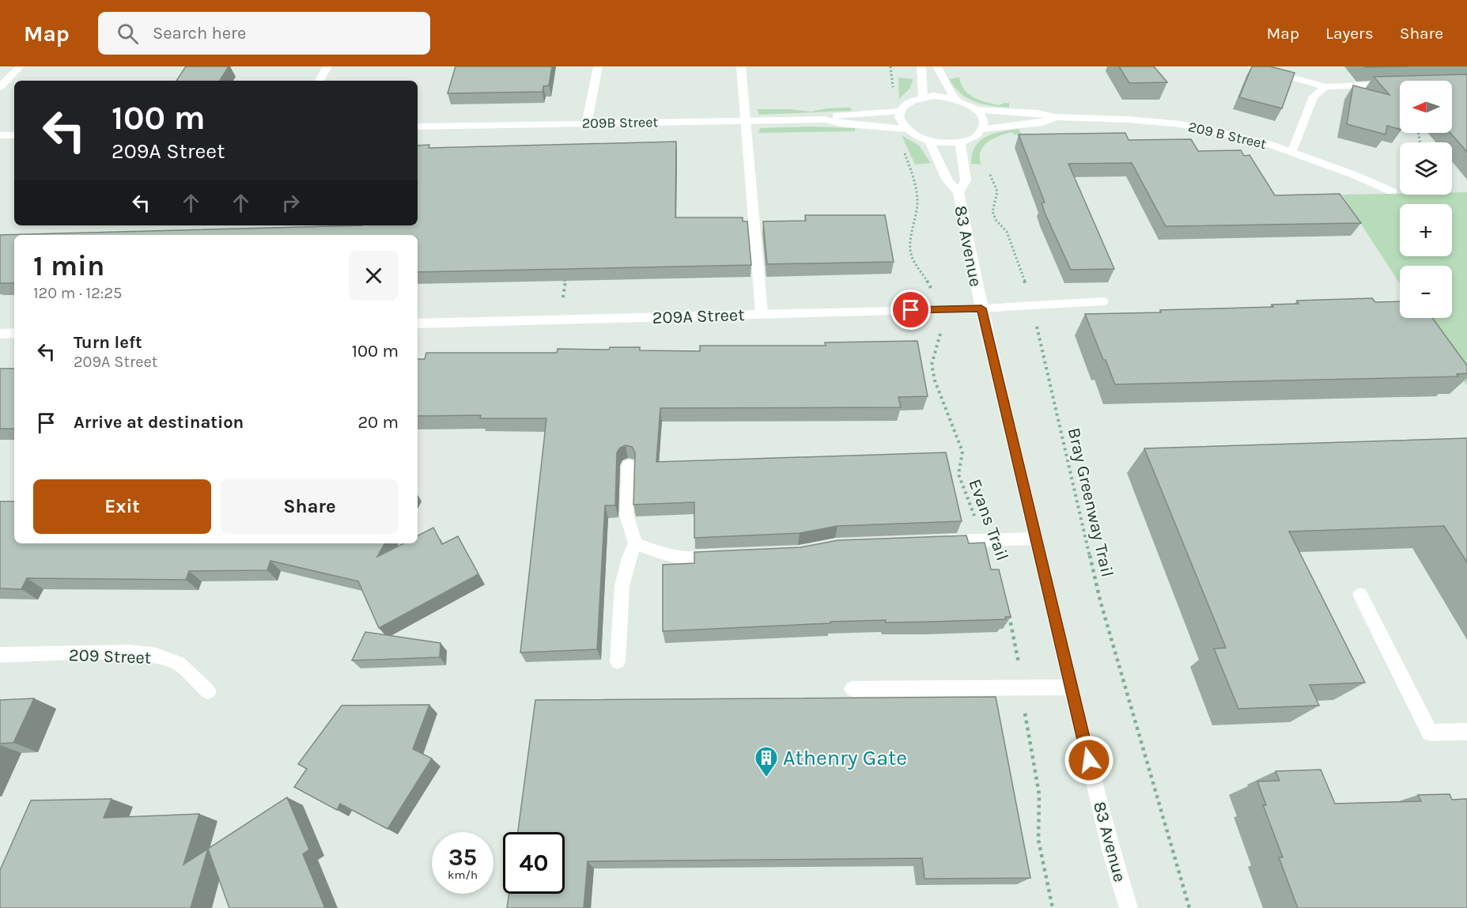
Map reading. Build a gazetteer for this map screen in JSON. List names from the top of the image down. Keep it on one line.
{"streets":{"street":["209B Street","209 B Street","83 Avenue","209A Street","209 Street"],"path":["Bray Greenway Trail","Evans Trail"]},"crossings":[["209B Street","209 B Street"],["209B Street","83 Avenue"],["209 B Street","83 Avenue"],["83 Avenue","209A Street"],["209A Street","Bray Greenway Trail"]],"places":{"building":["Athenry Gate"]},"north":"left","page":{"header":"Map","search":"Search here","nav":["Map","Layers","Share"],"map_buttons":["+","−"],"turn":["100 m","209A Street"],"heading":["1 min","120 m · 12:25"],"list":[{"name":"Turn left","note":"209A Street","value":"100 m"},{"name":"Arrive at destination","value":"20 m"}],"buttons":["Exit","Share"],"speed":"35 km/h","limit":"40"}}
